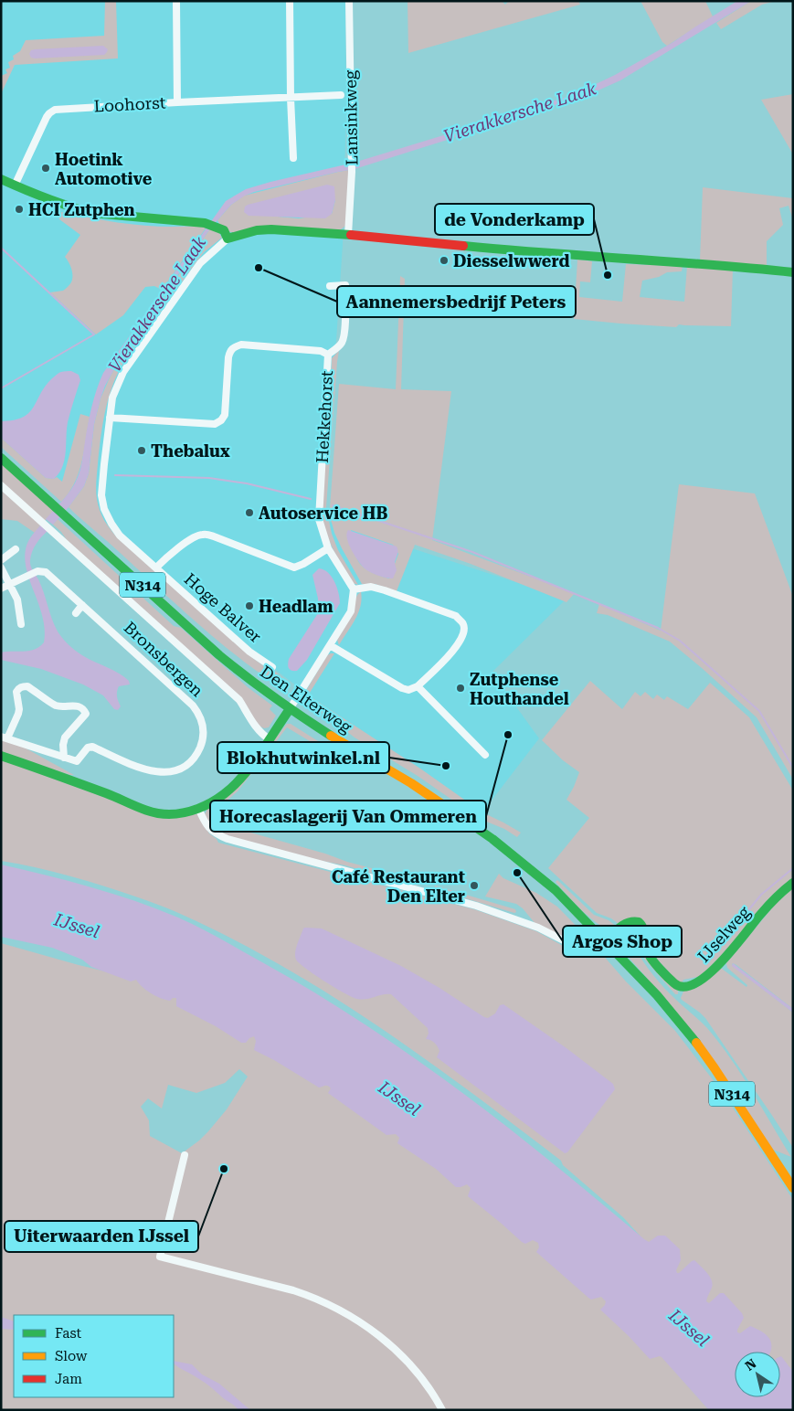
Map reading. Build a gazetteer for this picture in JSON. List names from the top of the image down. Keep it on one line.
{"streets":{"street":["Loohorst","Lansinkweg","Hekkehorst","N314","Hoge Balver","Bronsbergen","Den Elterweg","IJselweg"]},"crossings":[["Hekkehorst","Hoge Balver"],["Den Elterweg","IJselweg"]],"water":["Vierakkersche Laak","IJssel"],"places":["Hoetink Automotive","HCI Zutphen","Diesselwwerd","Aannemersbedrijf Peters","de Vonderkamp","Thebalux","Autoservice HB","Headlam","Zutphense Houthandel","Horecaslagerij Van Ommeren","Blokhutwinkel.nl","Argos Shop","Café Restaurant Den Elter","Uiterwaarden IJssel"],"legend":["Fast","Slow","Jam"],"north":"top left"}
